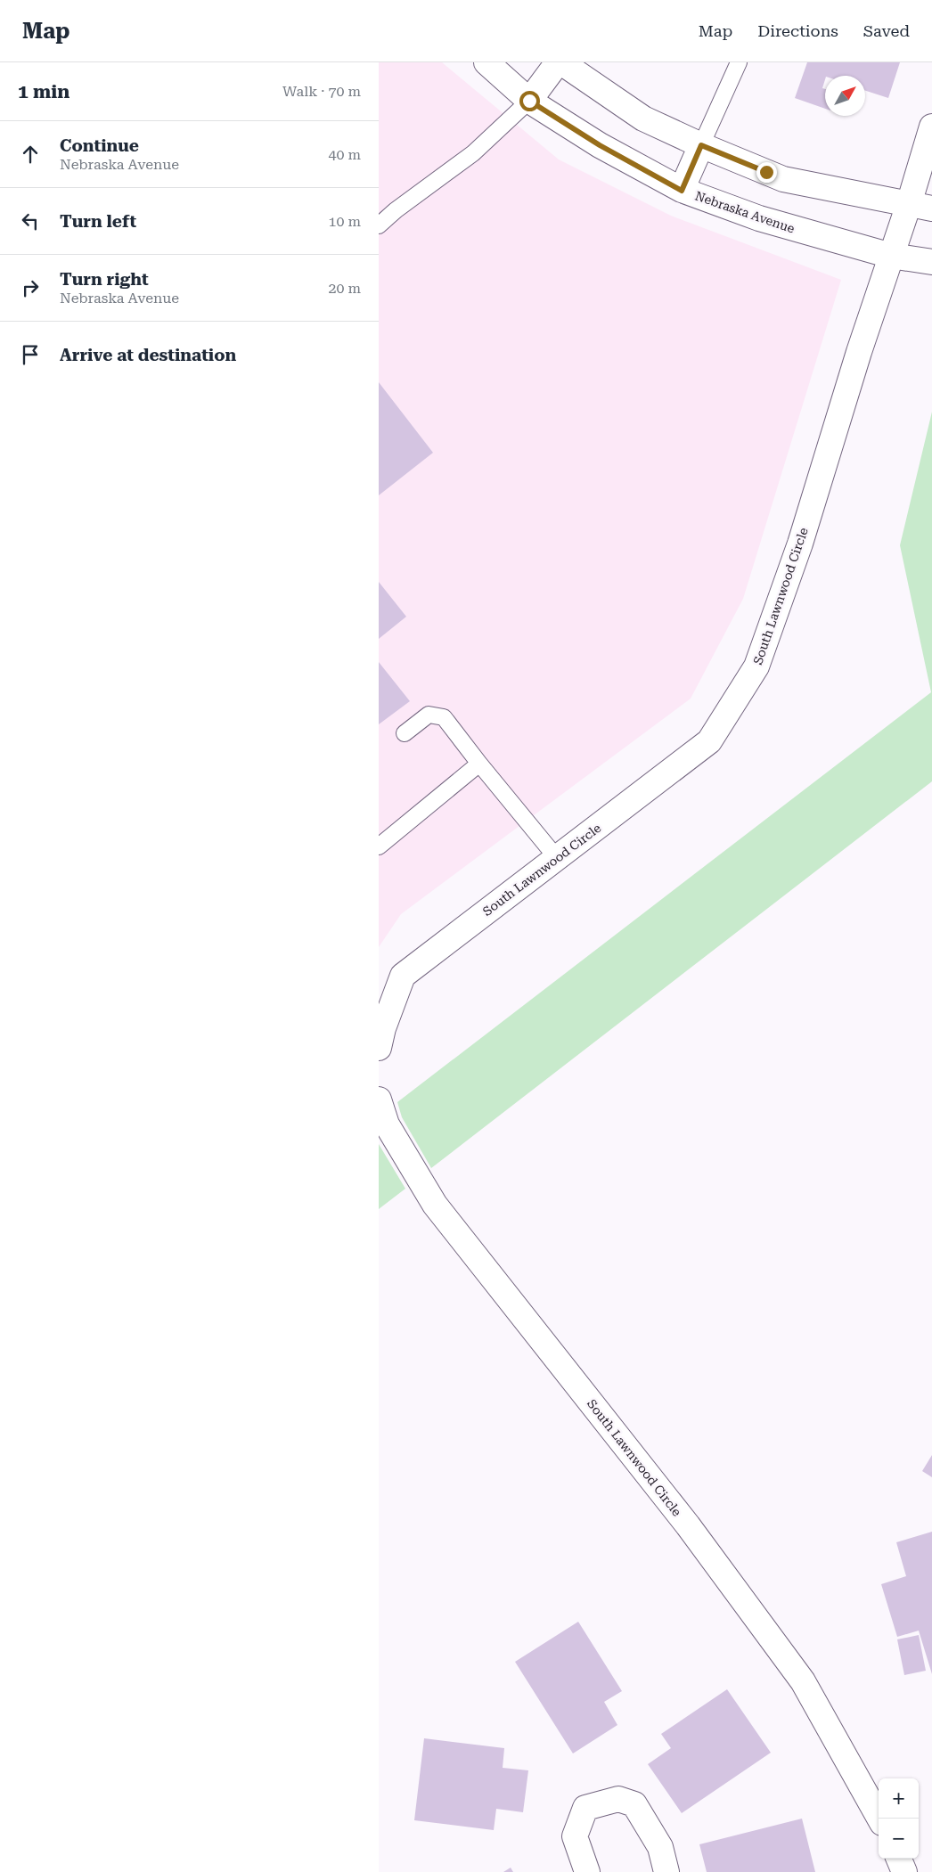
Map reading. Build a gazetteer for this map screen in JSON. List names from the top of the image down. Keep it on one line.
{"streets":{"street":["Nebraska Avenue","South Lawnwood Circle"]},"crossings":[["Nebraska Avenue","South Lawnwood Circle"]],"north":"top right","page":{"header":"Map","nav":["Map","Directions","Saved"],"heading":["1 min","Walk · 70 m"],"list":[["Continue","Nebraska Avenue","40 m"],["Turn left","10 m"],["Turn right","Nebraska Avenue","20 m"],"Arrive at destination"],"map_buttons":["+","−"]}}
